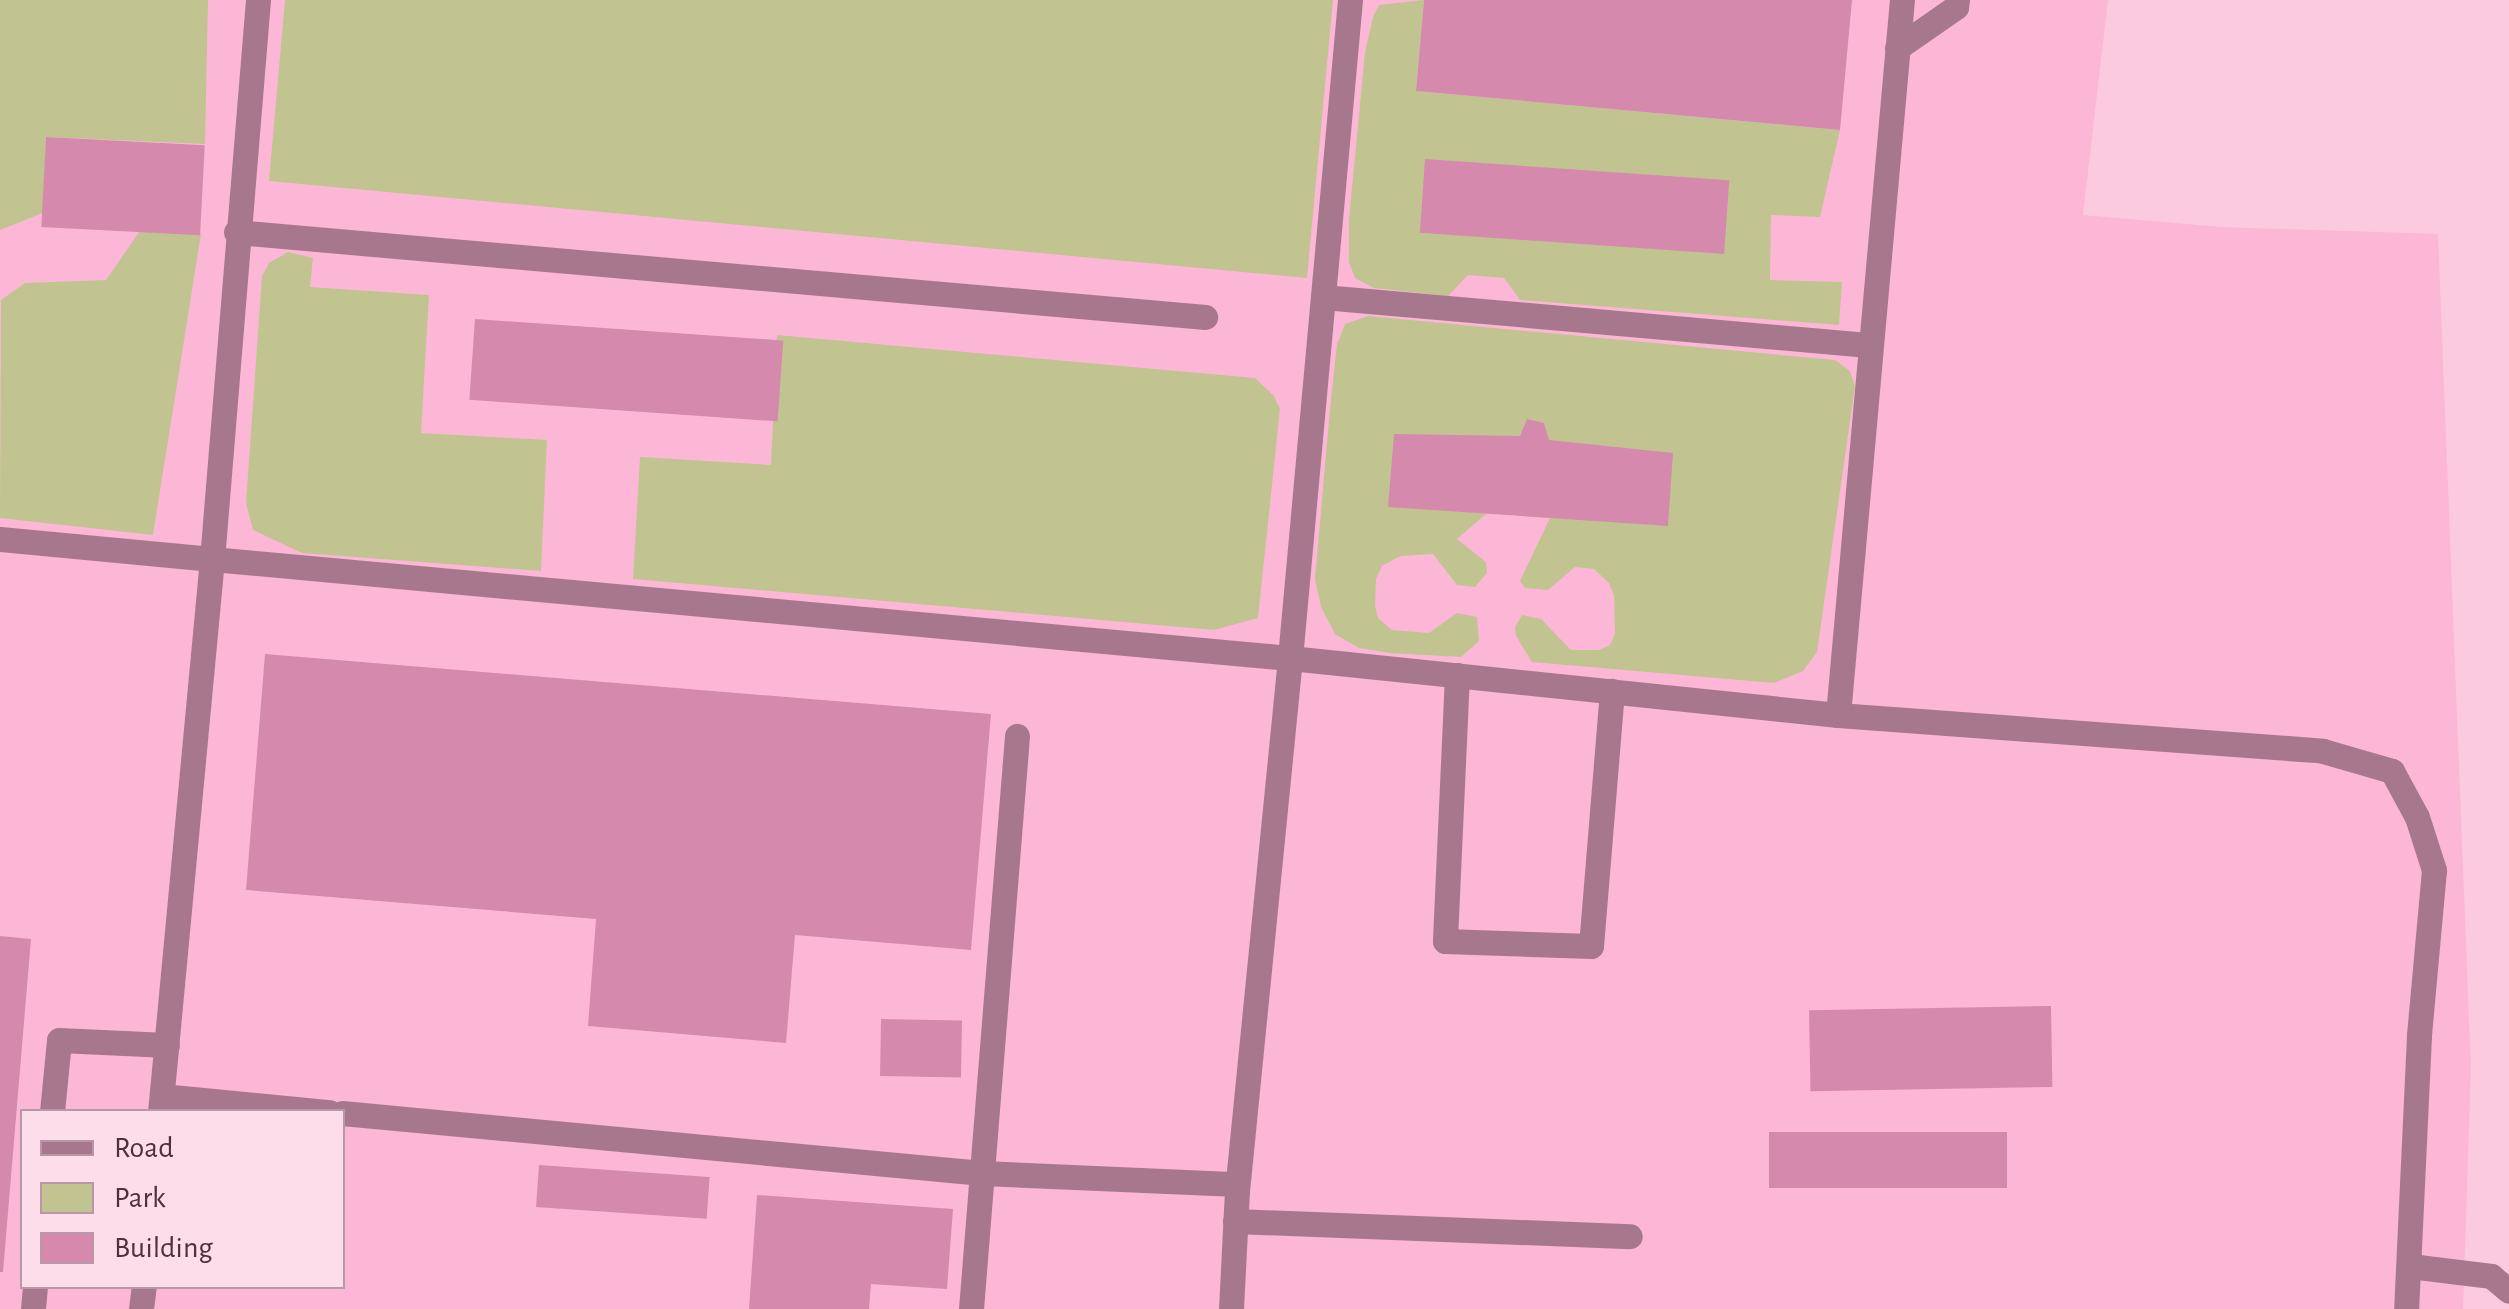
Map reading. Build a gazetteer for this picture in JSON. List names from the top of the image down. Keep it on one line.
{"legend":["Road","Park","Building"]}
